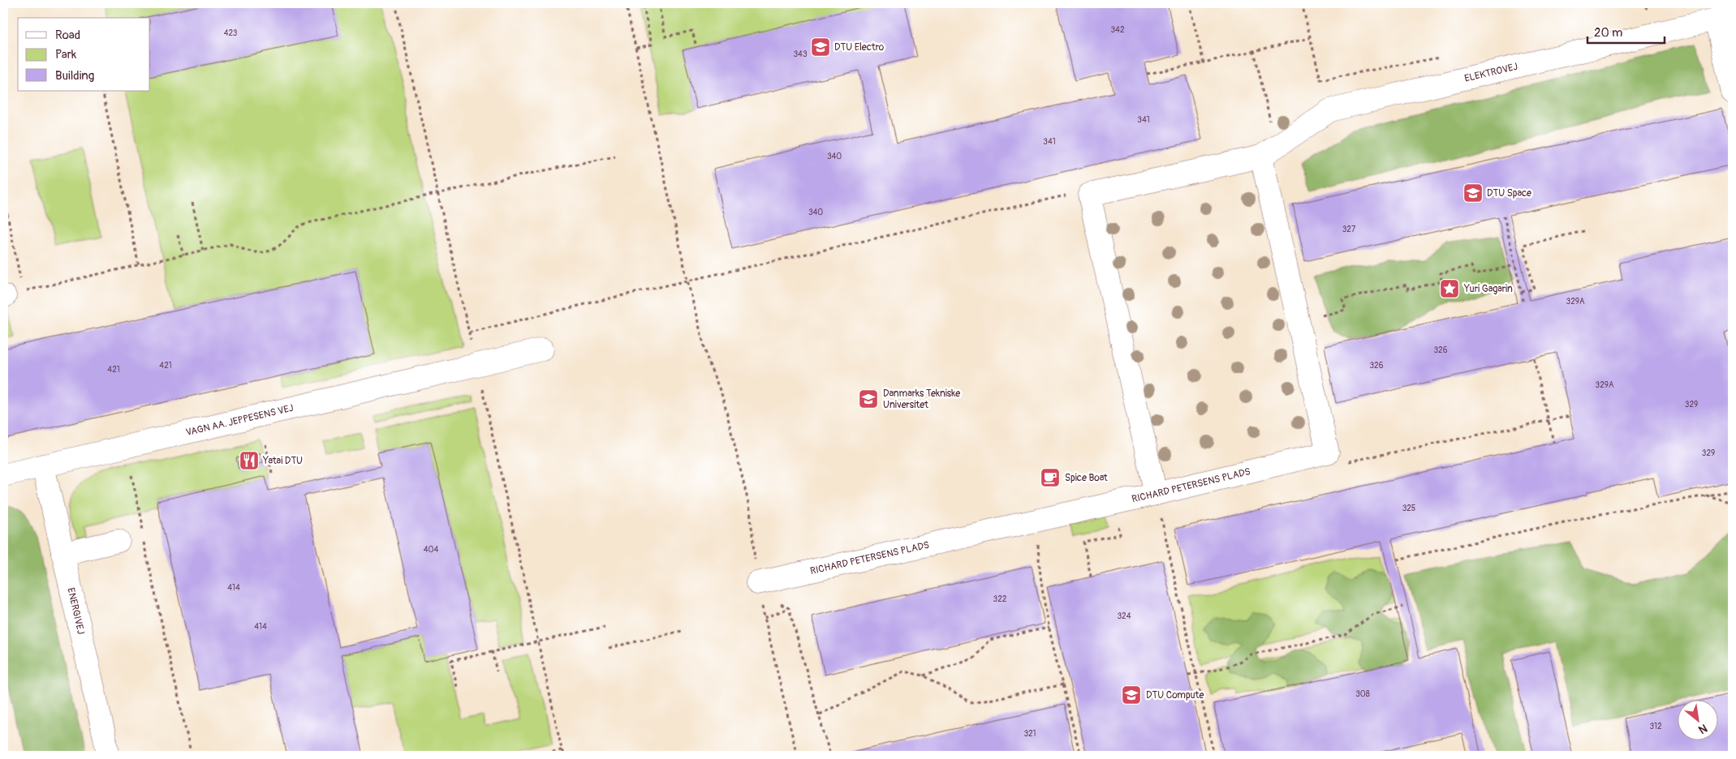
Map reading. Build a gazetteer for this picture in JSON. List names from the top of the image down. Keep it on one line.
{"streets":{"street":["ELEKTROVEJ","VAGN AA. JEPPESENS VEJ","RICHARD PETERSENS PLADS","ENERGIVEJ"]},"crossings":[["VAGN AA. JEPPESENS VEJ","ENERGIVEJ"]],"places":{"school or university":["DTU Electro","DTU Space","Danmarks Tekniske Universitet","DTU Compute"],"place":["Yuri Gagarin"],"restaurant":["Yatai DTU"],"cafe":["Spice Boat"]},"house_numbers":["342","423","343","341","341","340","340","327","329A","326","421","326","421","329A","329","329","325","404","414","322","324","414","308","312","321"],"legend":["Road","Park","Building"],"scale_bar":"20 m","north":"bottom right"}
